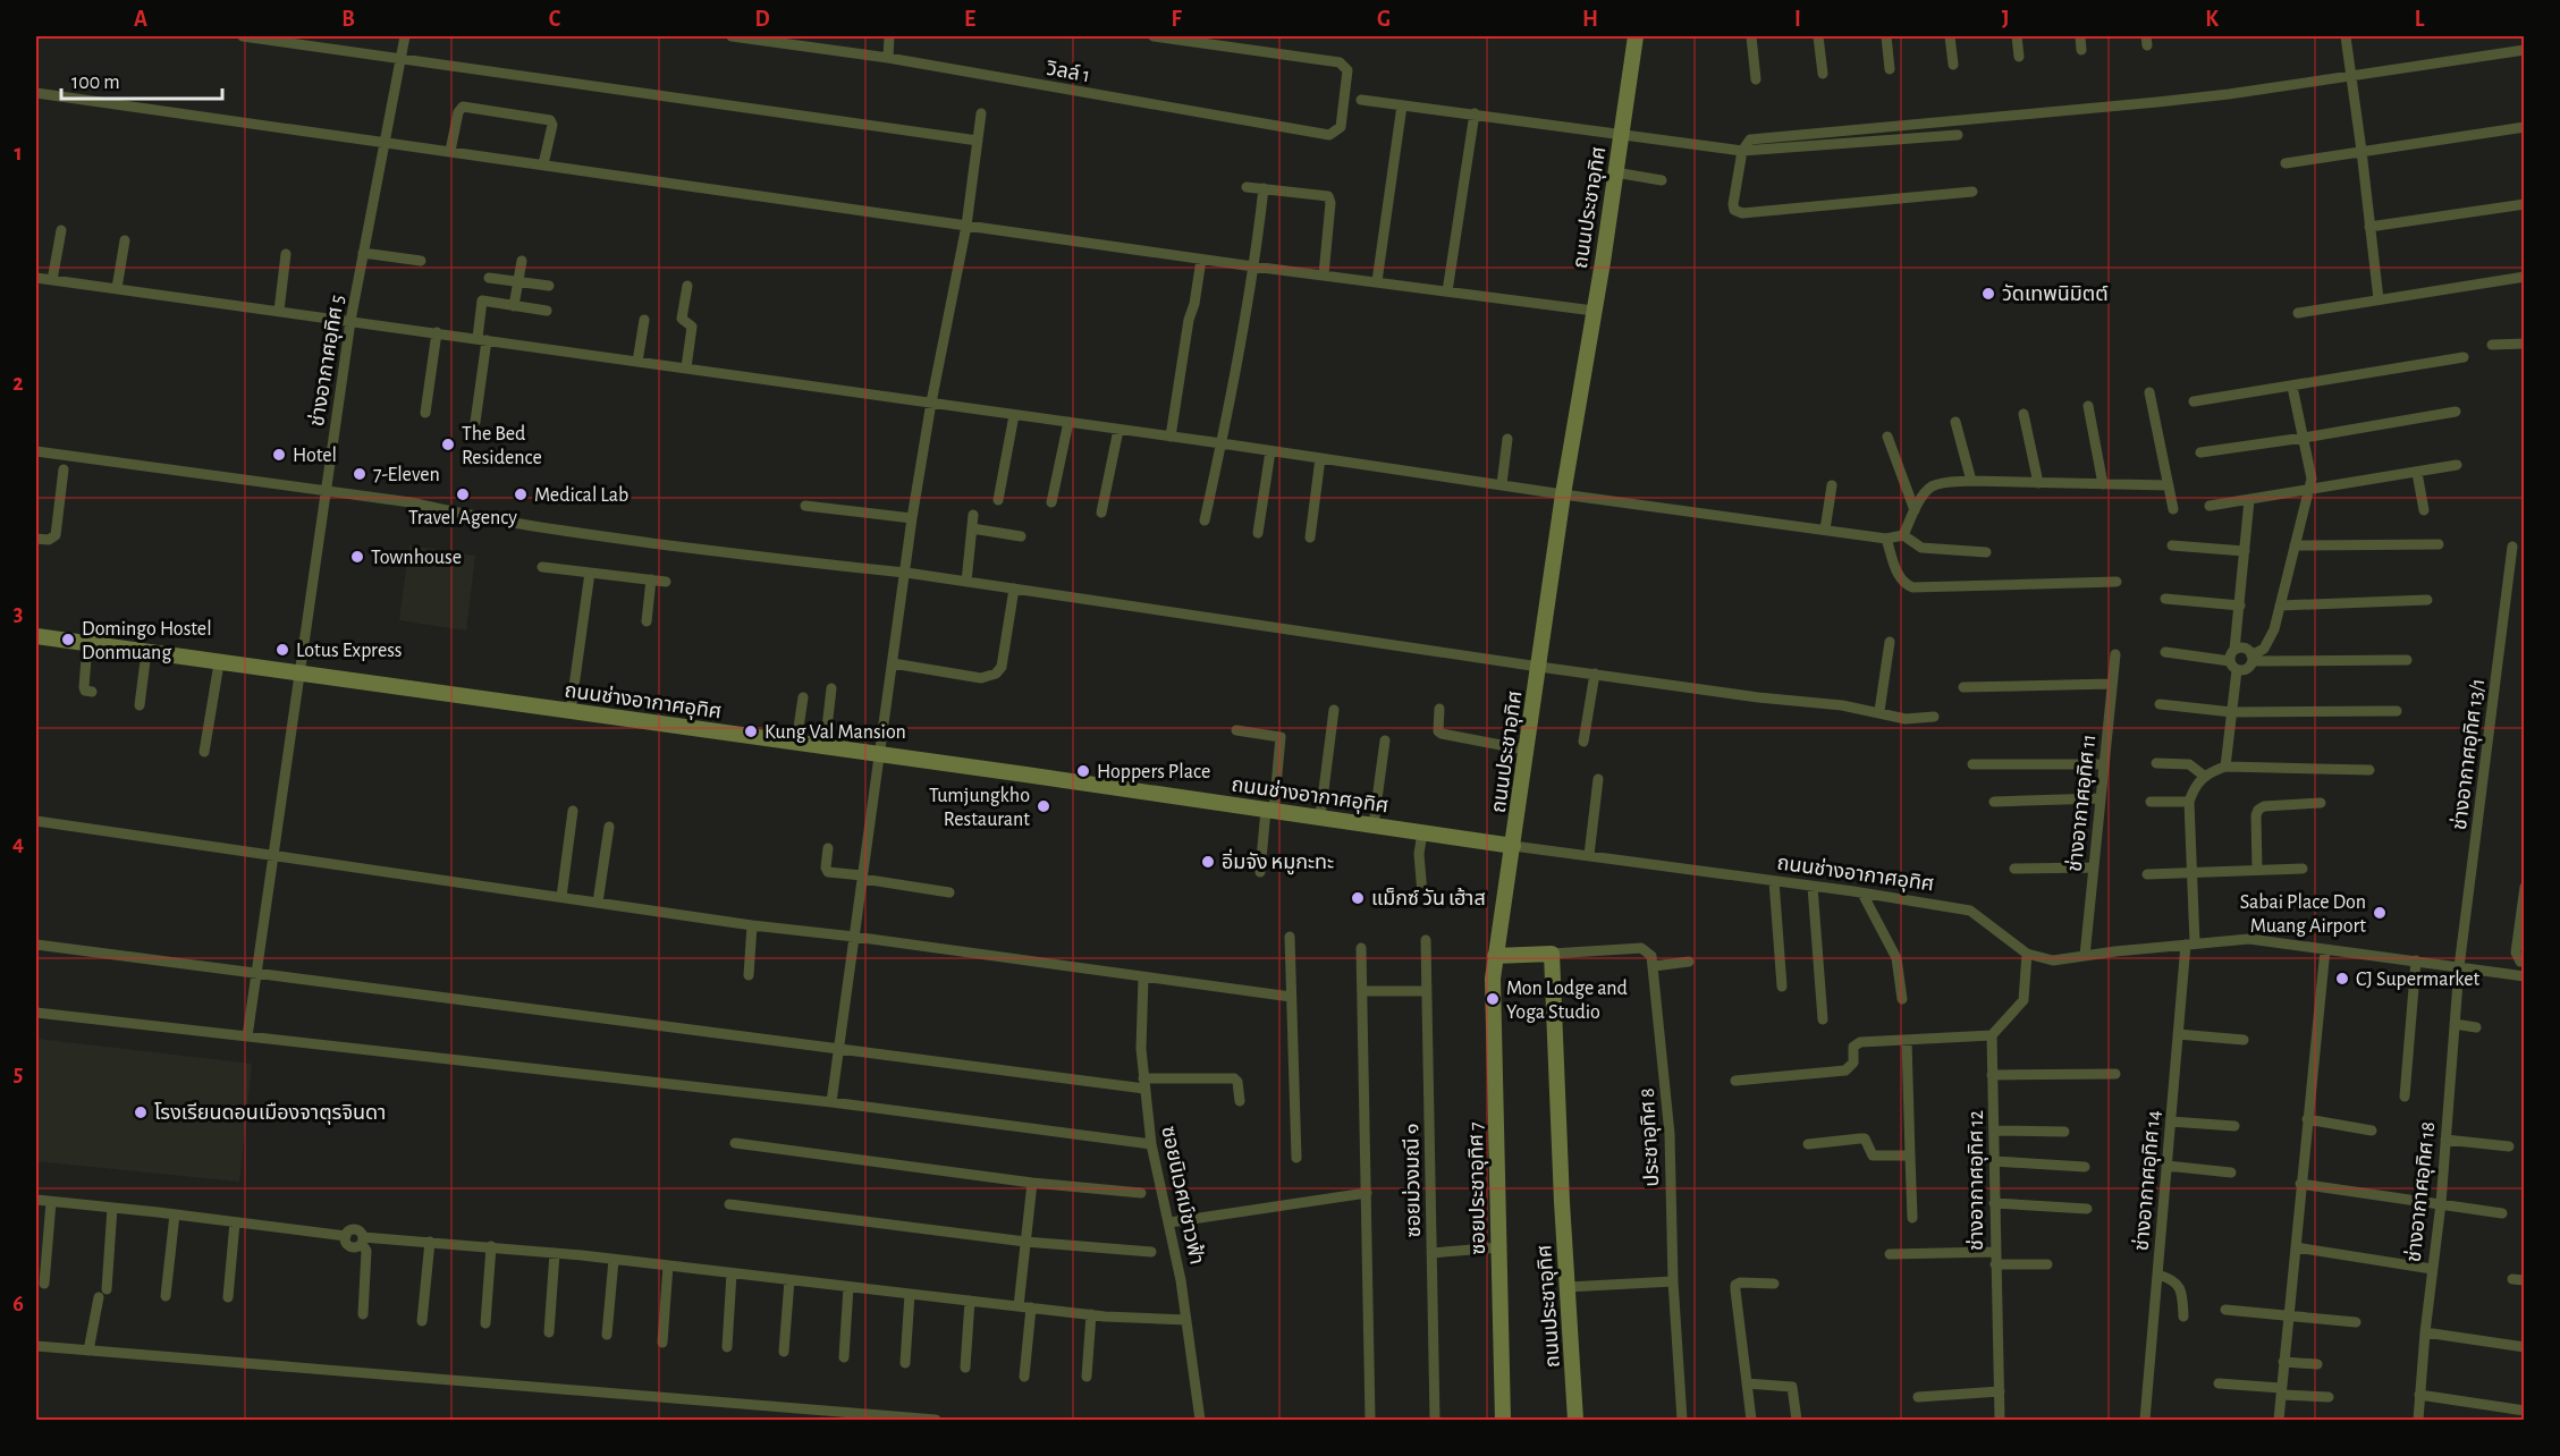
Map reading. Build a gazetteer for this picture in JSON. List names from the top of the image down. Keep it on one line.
{"streets":{"street":["วิลล์ 1","ถนนประชาอุทิศ","ช่างอากาศอุทิศ 5","ถนนช่างอากาศอุทิศ","ช่างอากาศอุทิศ 13/1","ช่างอากาศอุทิศ 11","ประชาอุทิศ 8","ซอยม่วงมณี ๑","ช่างอากาศอุทิศ 12","ช่างอากาศอุทิศ 14","ซอยประชาอุทิศ 7","ช่างอากาศอุทิศ 18","ซอยนิเวศม์ชาวฟ้า"]},"crossings":[["ถนนประชาอุทิศ","ถนนช่างอากาศอุทิศ"],["ถนนประชาอุทิศ","ซอยประชาอุทิศ 7"],["ช่างอากาศอุทิศ 5","ถนนช่างอากาศอุทิศ"],["ถนนช่างอากาศอุทิศ","ช่างอากาศอุทิศ 13/1"],["ถนนช่างอากาศอุทิศ","ช่างอากาศอุทิศ 11"],["ถนนช่างอากาศอุทิศ","ช่างอากาศอุทิศ 14"],["ถนนช่างอากาศอุทิศ","ช่างอากาศอุทิศ 18"],["ช่างอากาศอุทิศ 13/1","ช่างอากาศอุทิศ 18"]],"places":["วัดเทพนิมิตต์","The Bed Residence","Hotel","7-Eleven","Travel Agency","Medical Lab","Townhouse","Domingo Hostel Donmuang","Lotus Express","Kung Val Mansion","Hoppers Place","Tumjungkho Restaurant","อิ่มจัง หมูกะทะ","แม็กซ์ วัน เฮ้าส","Sabai Place Don Muang Airport","CJ Supermarket","Mon Lodge and Yoga Studio","โรงเรียนดอนเมืองจาตุรจินดา"],"scale_bar":"100 m","grid":{"columns":["A","B","C","D","E","F","G","H","I","J","K","L"],"rows":["1","2","3","4","5","6"]}}
